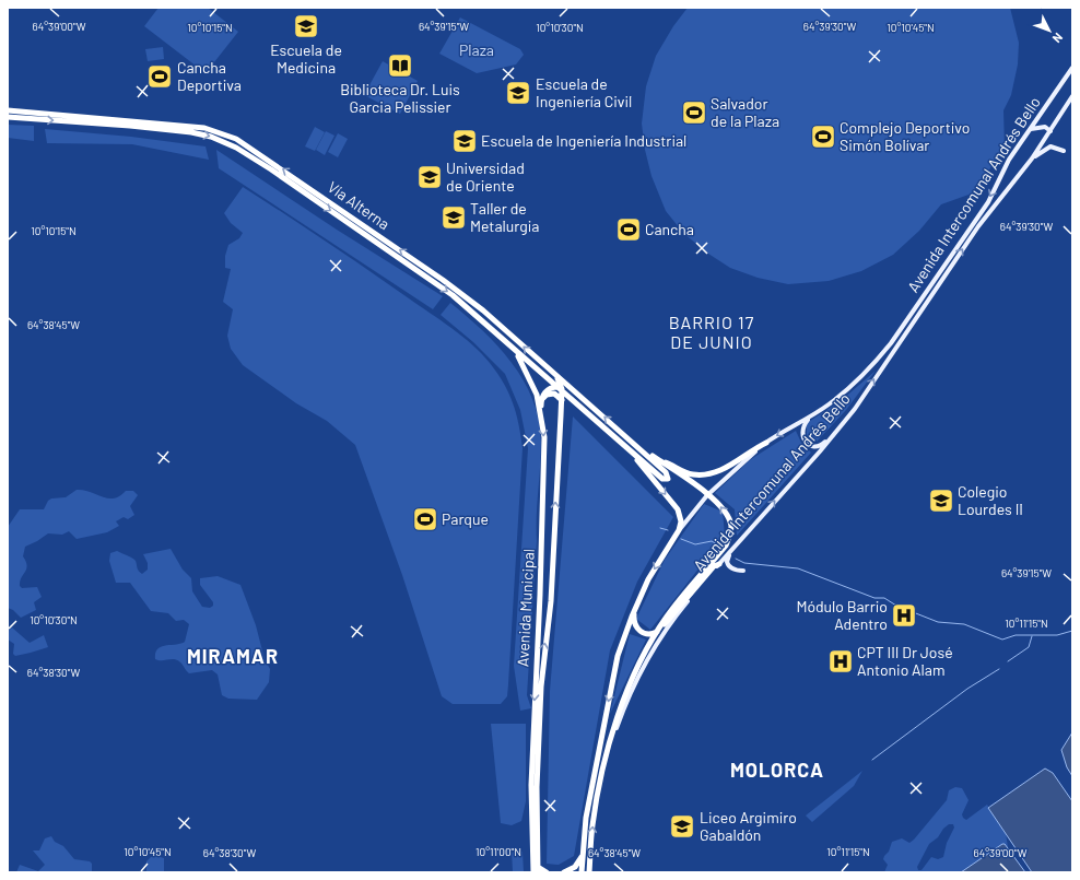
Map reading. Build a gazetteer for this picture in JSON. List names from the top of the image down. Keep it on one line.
{"streets":{"highway":["Avenida Intercomunal Andrés Bello","Vía Alterna","Avenida Municipal"]},"crossings":[["Vía Alterna","Avenida Municipal"]],"districts":["BARRIO 17 DE JUNIO","MIRAMAR","MOLORCA"],"parks":["Plaza"],"places":{"school or university":["Escuela de Medicina","Escuela de Ingeniería Civil","Escuela de Ingeniería Industrial","Universidad de Oriente","Taller de Metalurgia","Colegio Lourdes II","Liceo Argimiro Gabaldón"],"library":["Biblioteca Dr. Luis Garcia Pelissier"],"sports":["Cancha Deportiva","Salvador de la Plaza","Complejo Deportivo Simón Bolívar","Cancha","Parque"],"hospital":["Módulo Barrio Adentro","CPT III Dr José Antonio Alam"]},"north":"bottom right","coordinates":["64°39'15\"W","64°39'00\"W","64°39'30\"W","10°10'15\"N","10°10'30\"N","10°10'45\"N","64°38'45\"W","10°11'15\"N","64°38'30\"W","10°11'00\"N"]}
